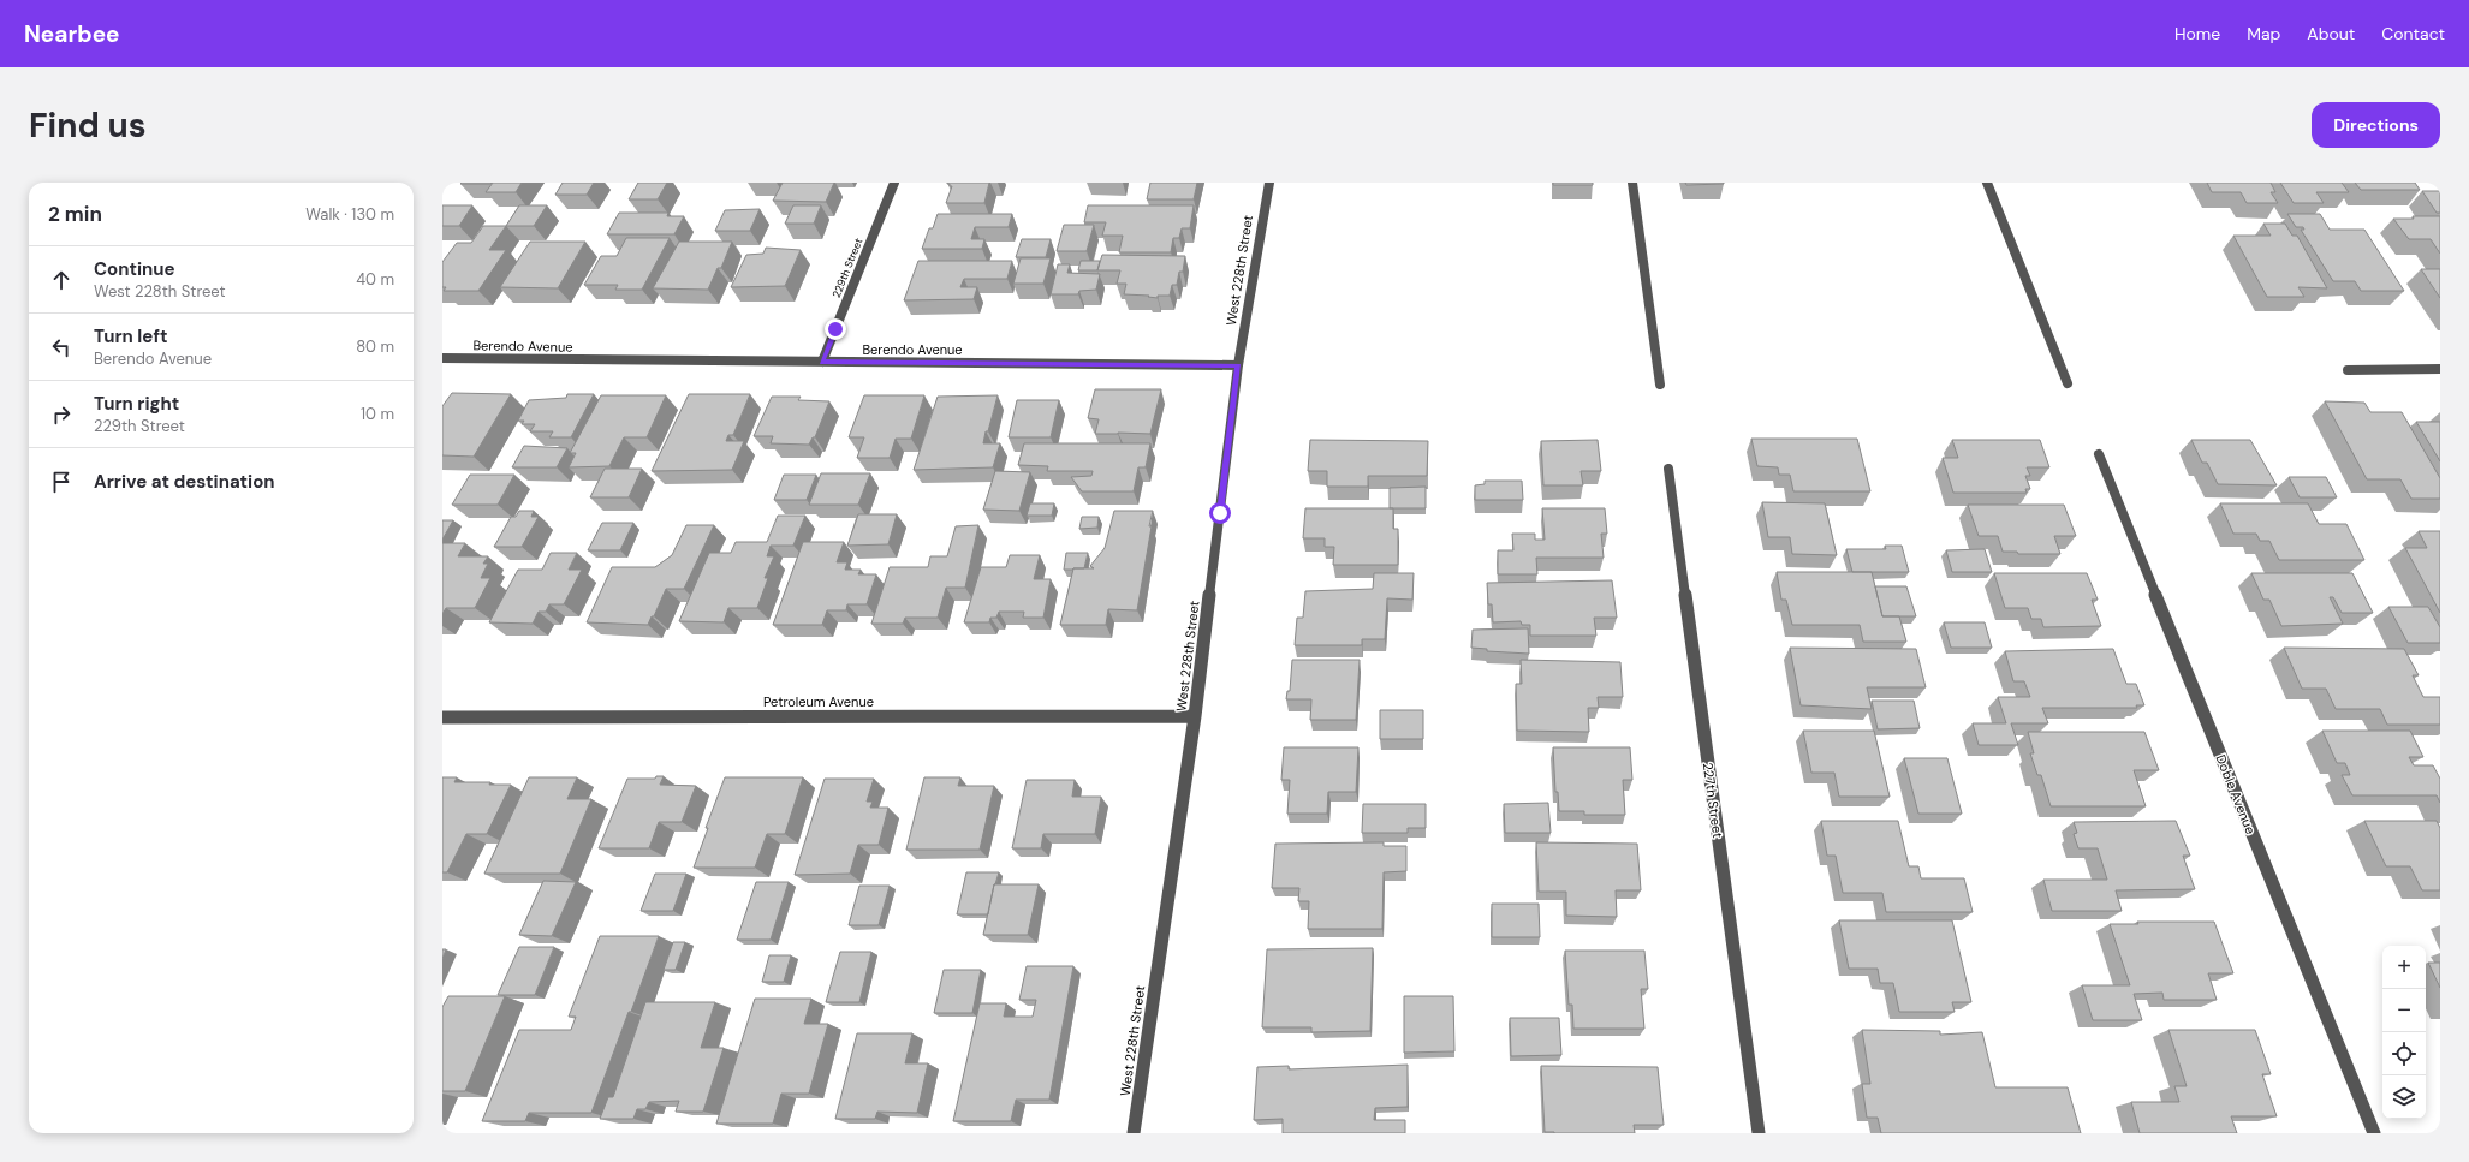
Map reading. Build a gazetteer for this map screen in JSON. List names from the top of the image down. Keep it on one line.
{"streets":{"street":["229th Street","West 228th Street","Berendo Avenue","Petroleum Avenue","Doble Avenue","227th Street"]},"crossings":[["229th Street","Berendo Avenue"],["West 228th Street","Berendo Avenue"],["West 228th Street","Petroleum Avenue"]],"page":{"header":"Nearbee","nav":["Home","Map","About","Contact"],"buttons":"Directions","title":"Find us","heading":["2 min","Walk · 130 m"],"list":[["Continue","West 228th Street","40 m"],["Turn left","Berendo Avenue","80 m"],["Turn right","229th Street","10 m"],"Arrive at destination"],"map_buttons":["+","−"]}}
